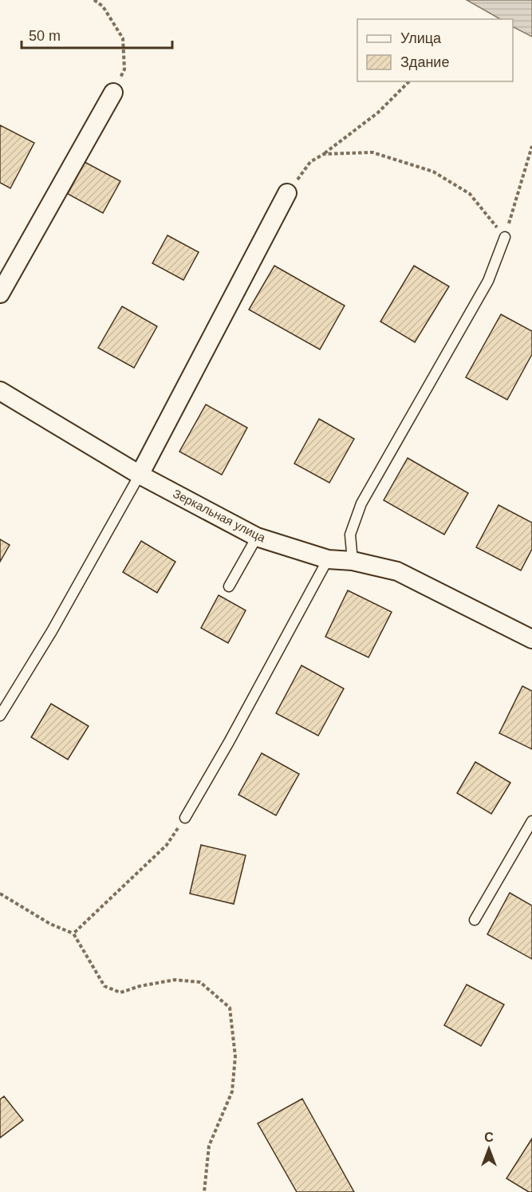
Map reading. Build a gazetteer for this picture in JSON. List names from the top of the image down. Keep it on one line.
{"streets":{"street":["Зеркальная улица"]},"legend":["Улица","Здание"],"scale_bar":"50 m","north":"top"}
